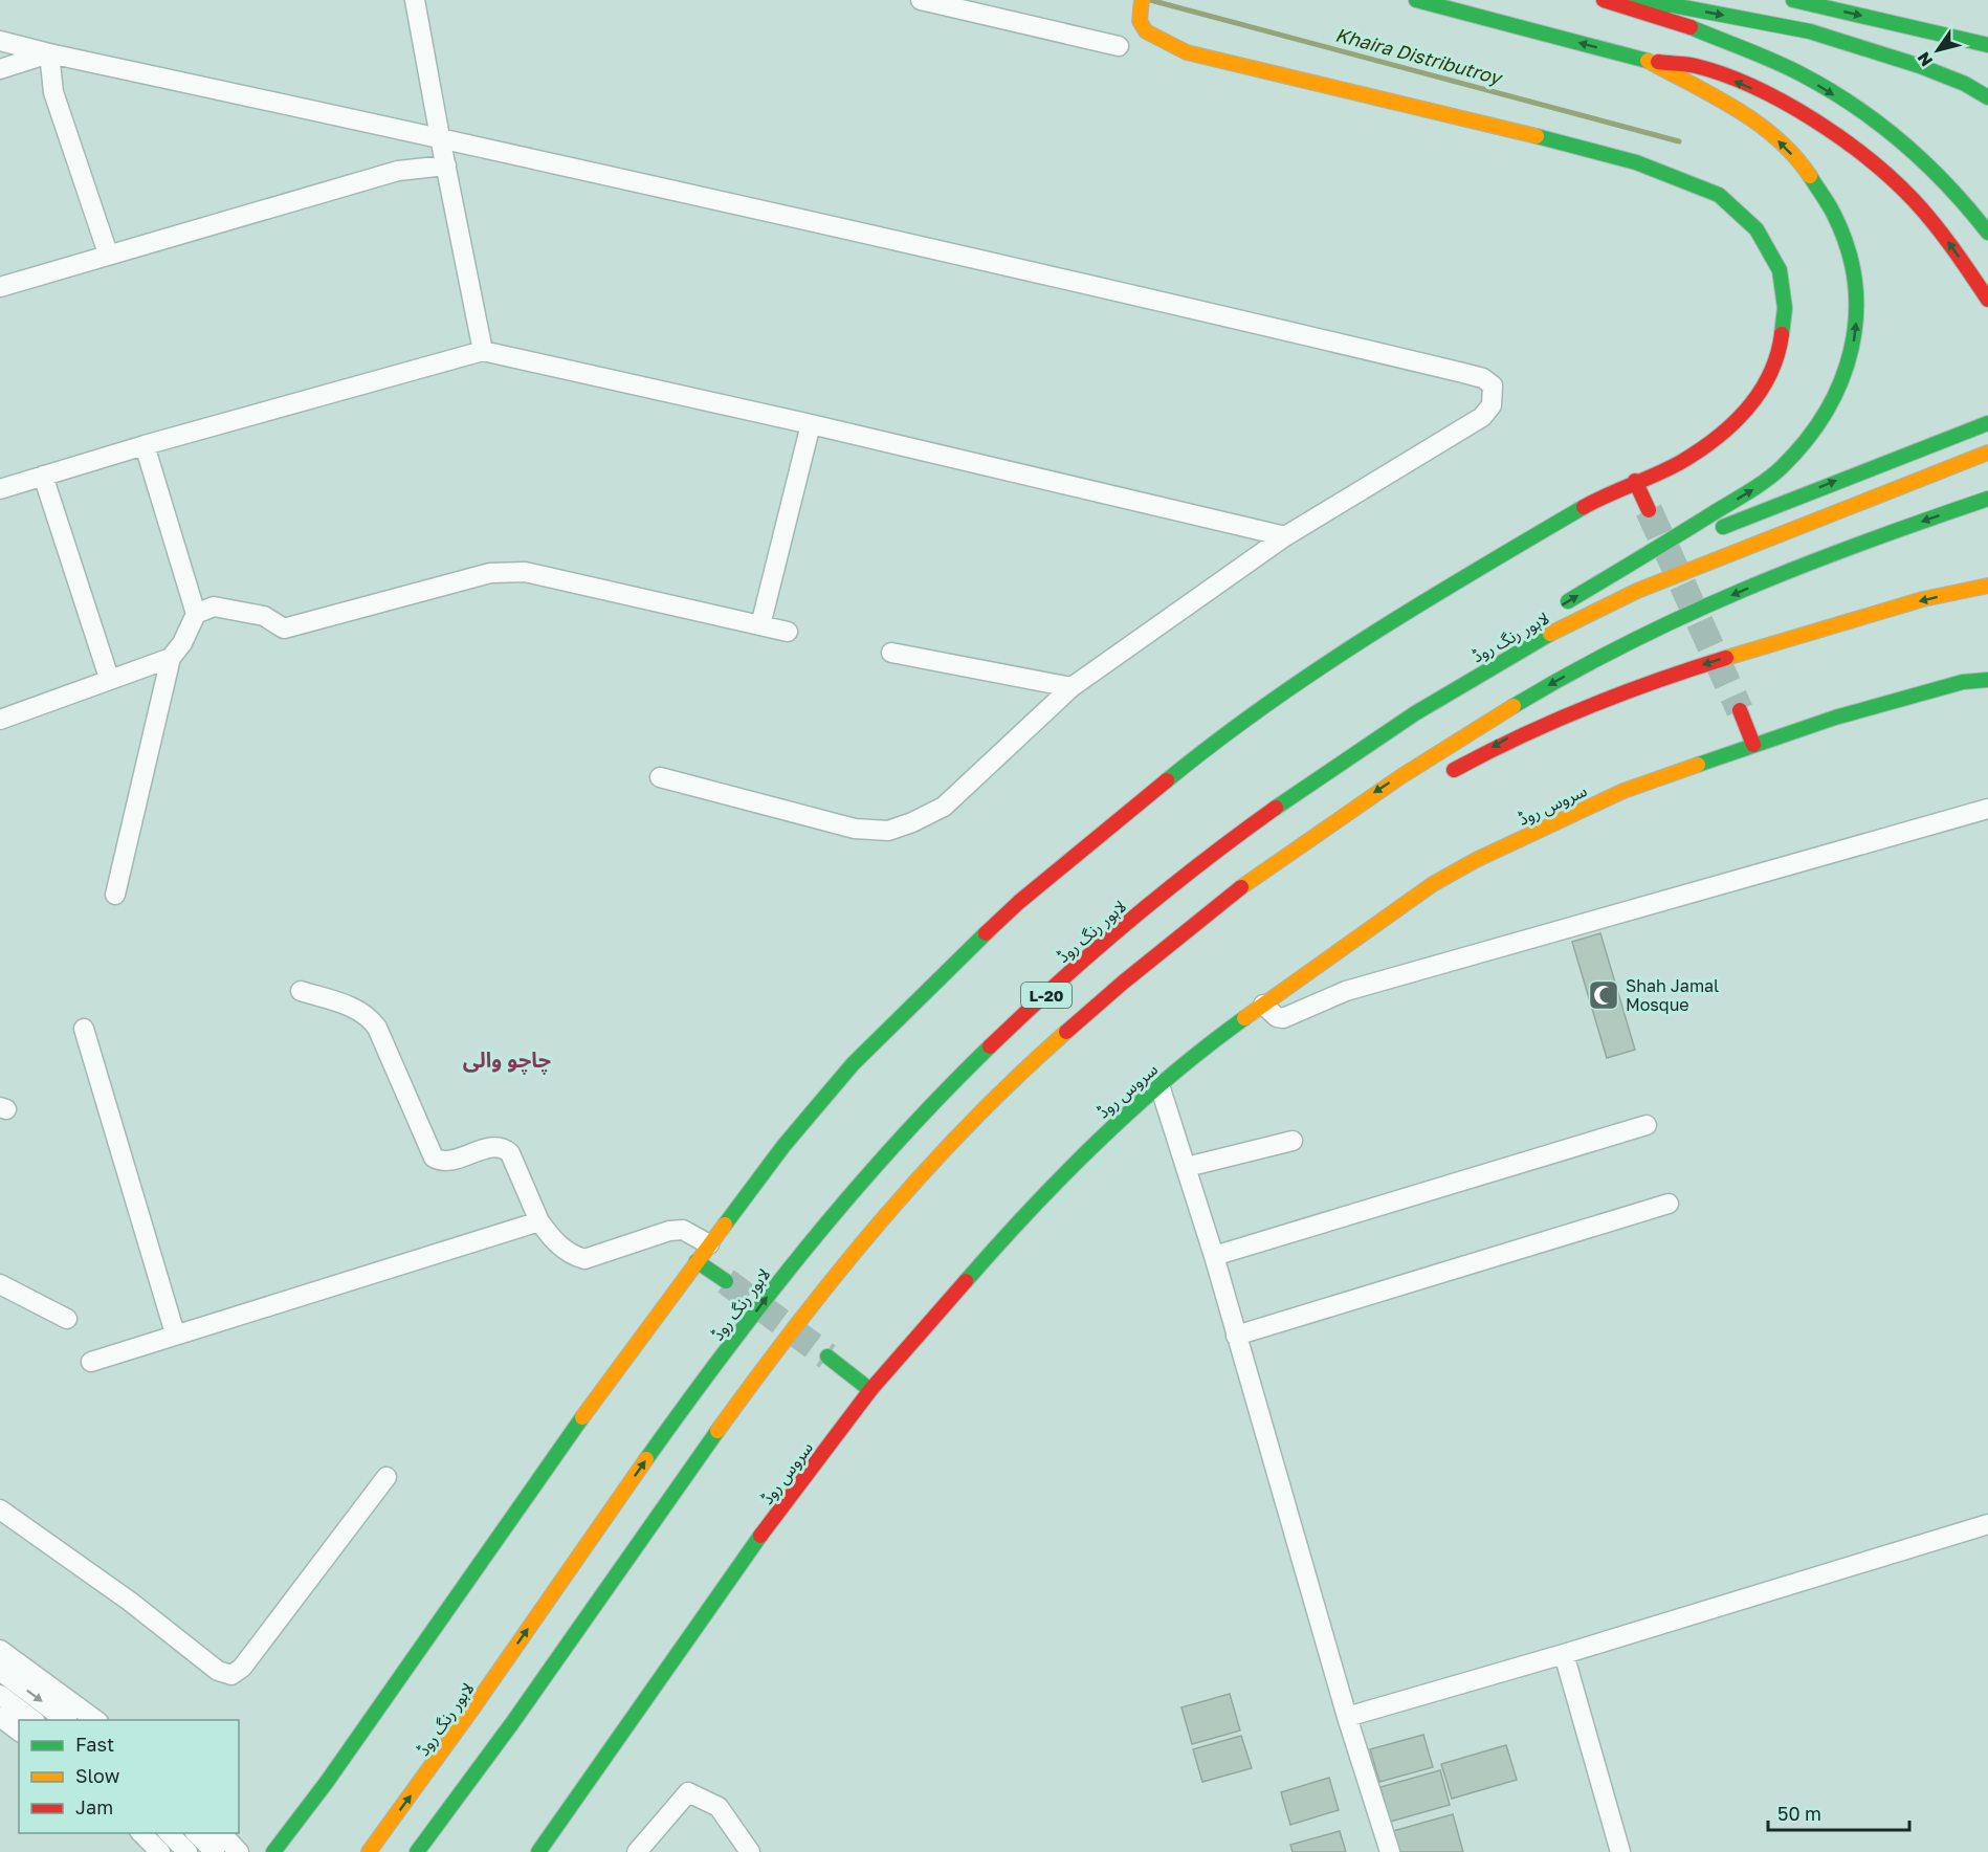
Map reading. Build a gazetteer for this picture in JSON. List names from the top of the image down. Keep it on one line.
{"streets":{"main road":["لاہور رنگ روڈ","سروس روڈ","L-20"]},"districts":["چاچو والی"],"water":["Khaira Distributroy"],"places":{"mosque":["Shah Jamal Mosque"]},"legend":["Fast","Slow","Jam"],"scale_bar":"50 m","north":"bottom left"}
